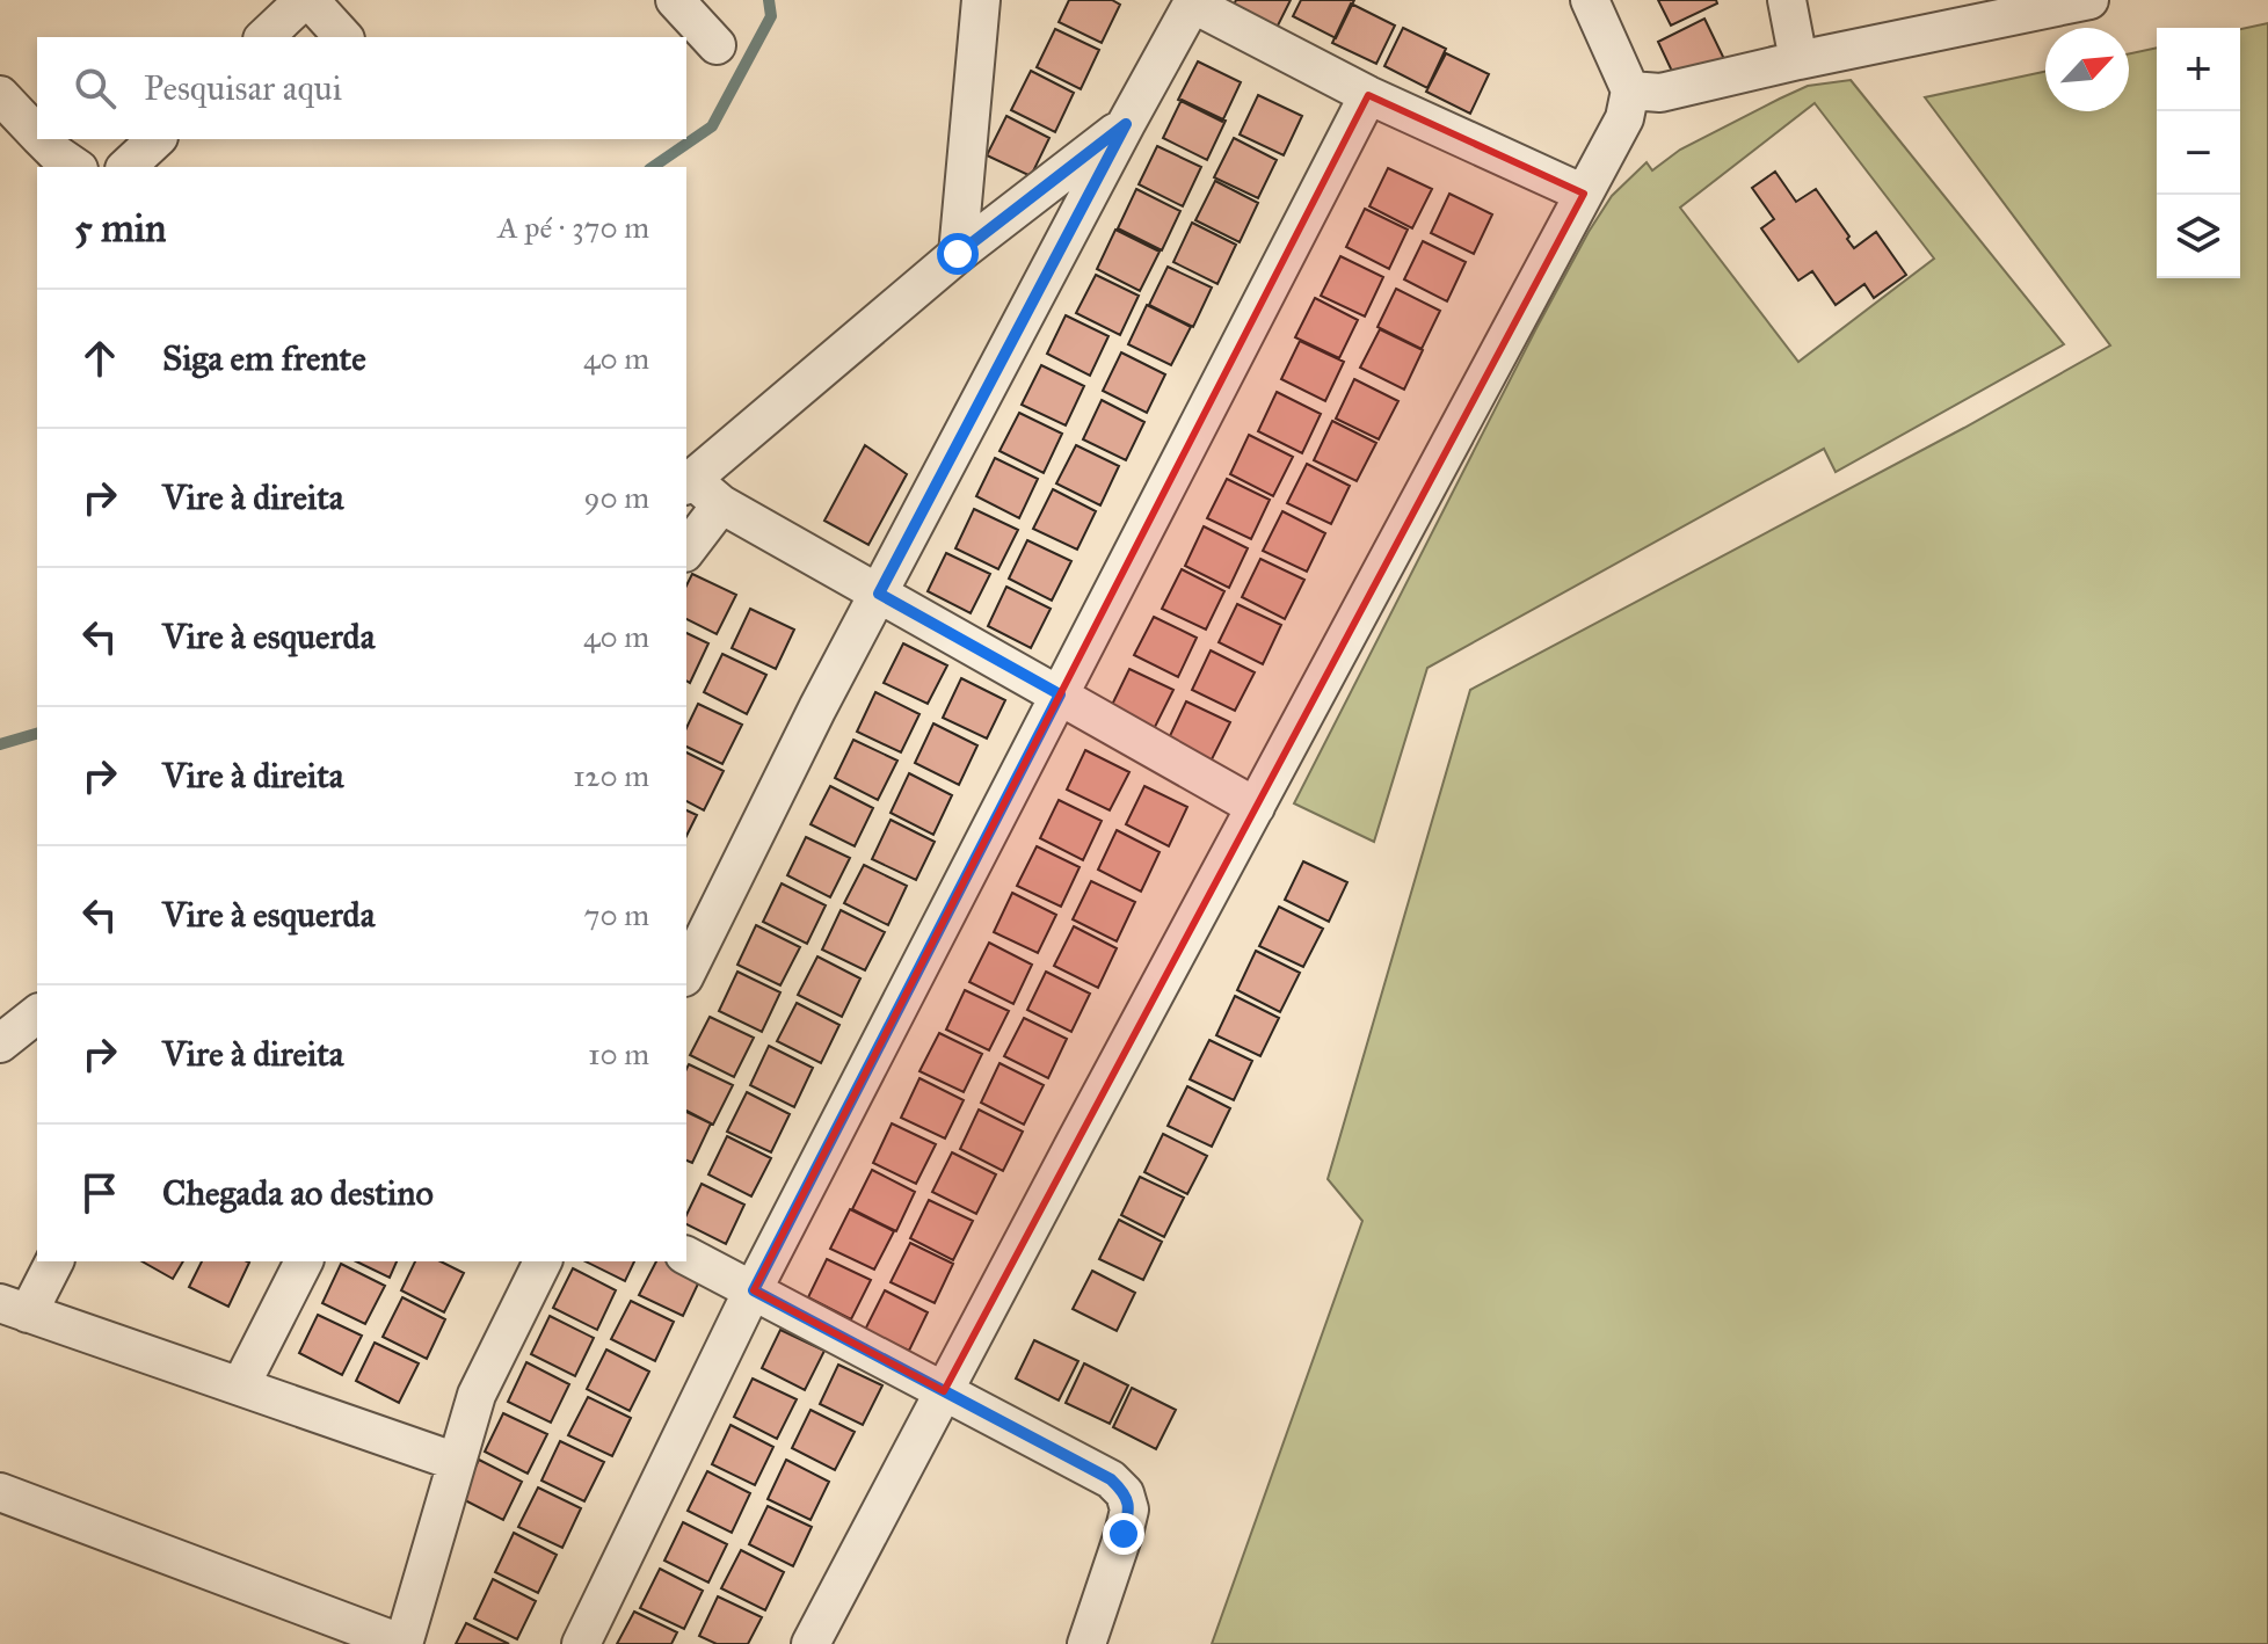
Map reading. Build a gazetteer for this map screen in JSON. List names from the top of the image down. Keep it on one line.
{"north":"top right","page":{"map_buttons":["+","−"],"search":"Pesquisar aqui","heading":["5 min","A pé · 370 m"],"list":[["Siga em frente","40 m"],["Vire à direita","90 m"],["Vire à esquerda","40 m"],["Vire à direita","120 m"],["Vire à esquerda","70 m"],["Vire à direita","10 m"],"Chegada ao destino"]}}
